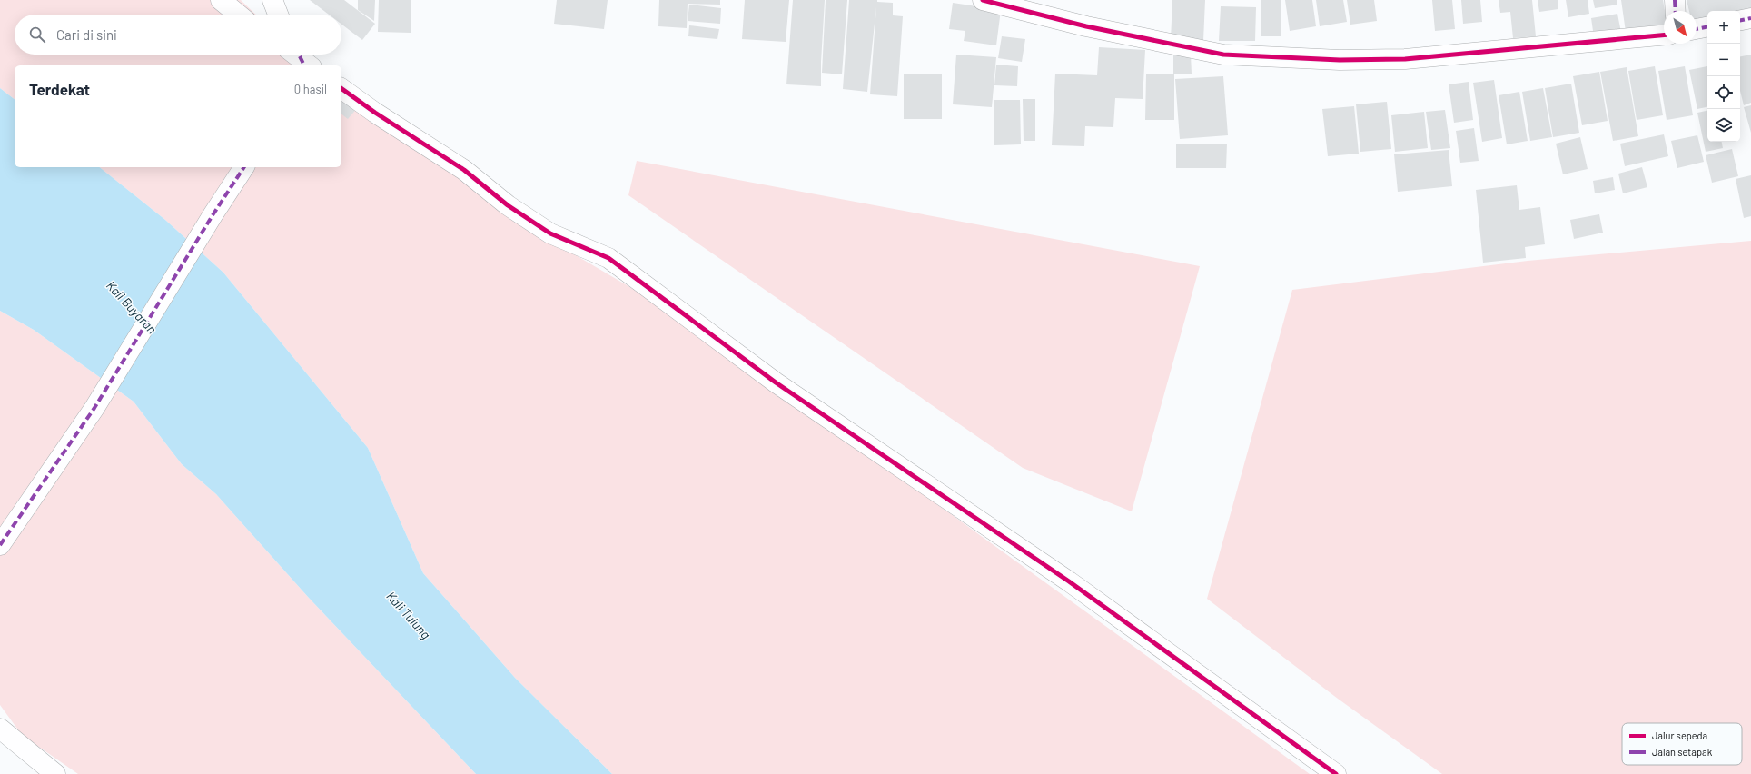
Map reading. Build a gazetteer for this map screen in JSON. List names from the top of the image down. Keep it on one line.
{"water":["Kali Buyaran","Kali Tulung"],"legend":["Jalur sepeda","Jalan setapak"],"north":"bottom right","page":{"map_buttons":["+","−"],"search":"Cari di sini","heading":["Terdekat","0 hasil"]}}
